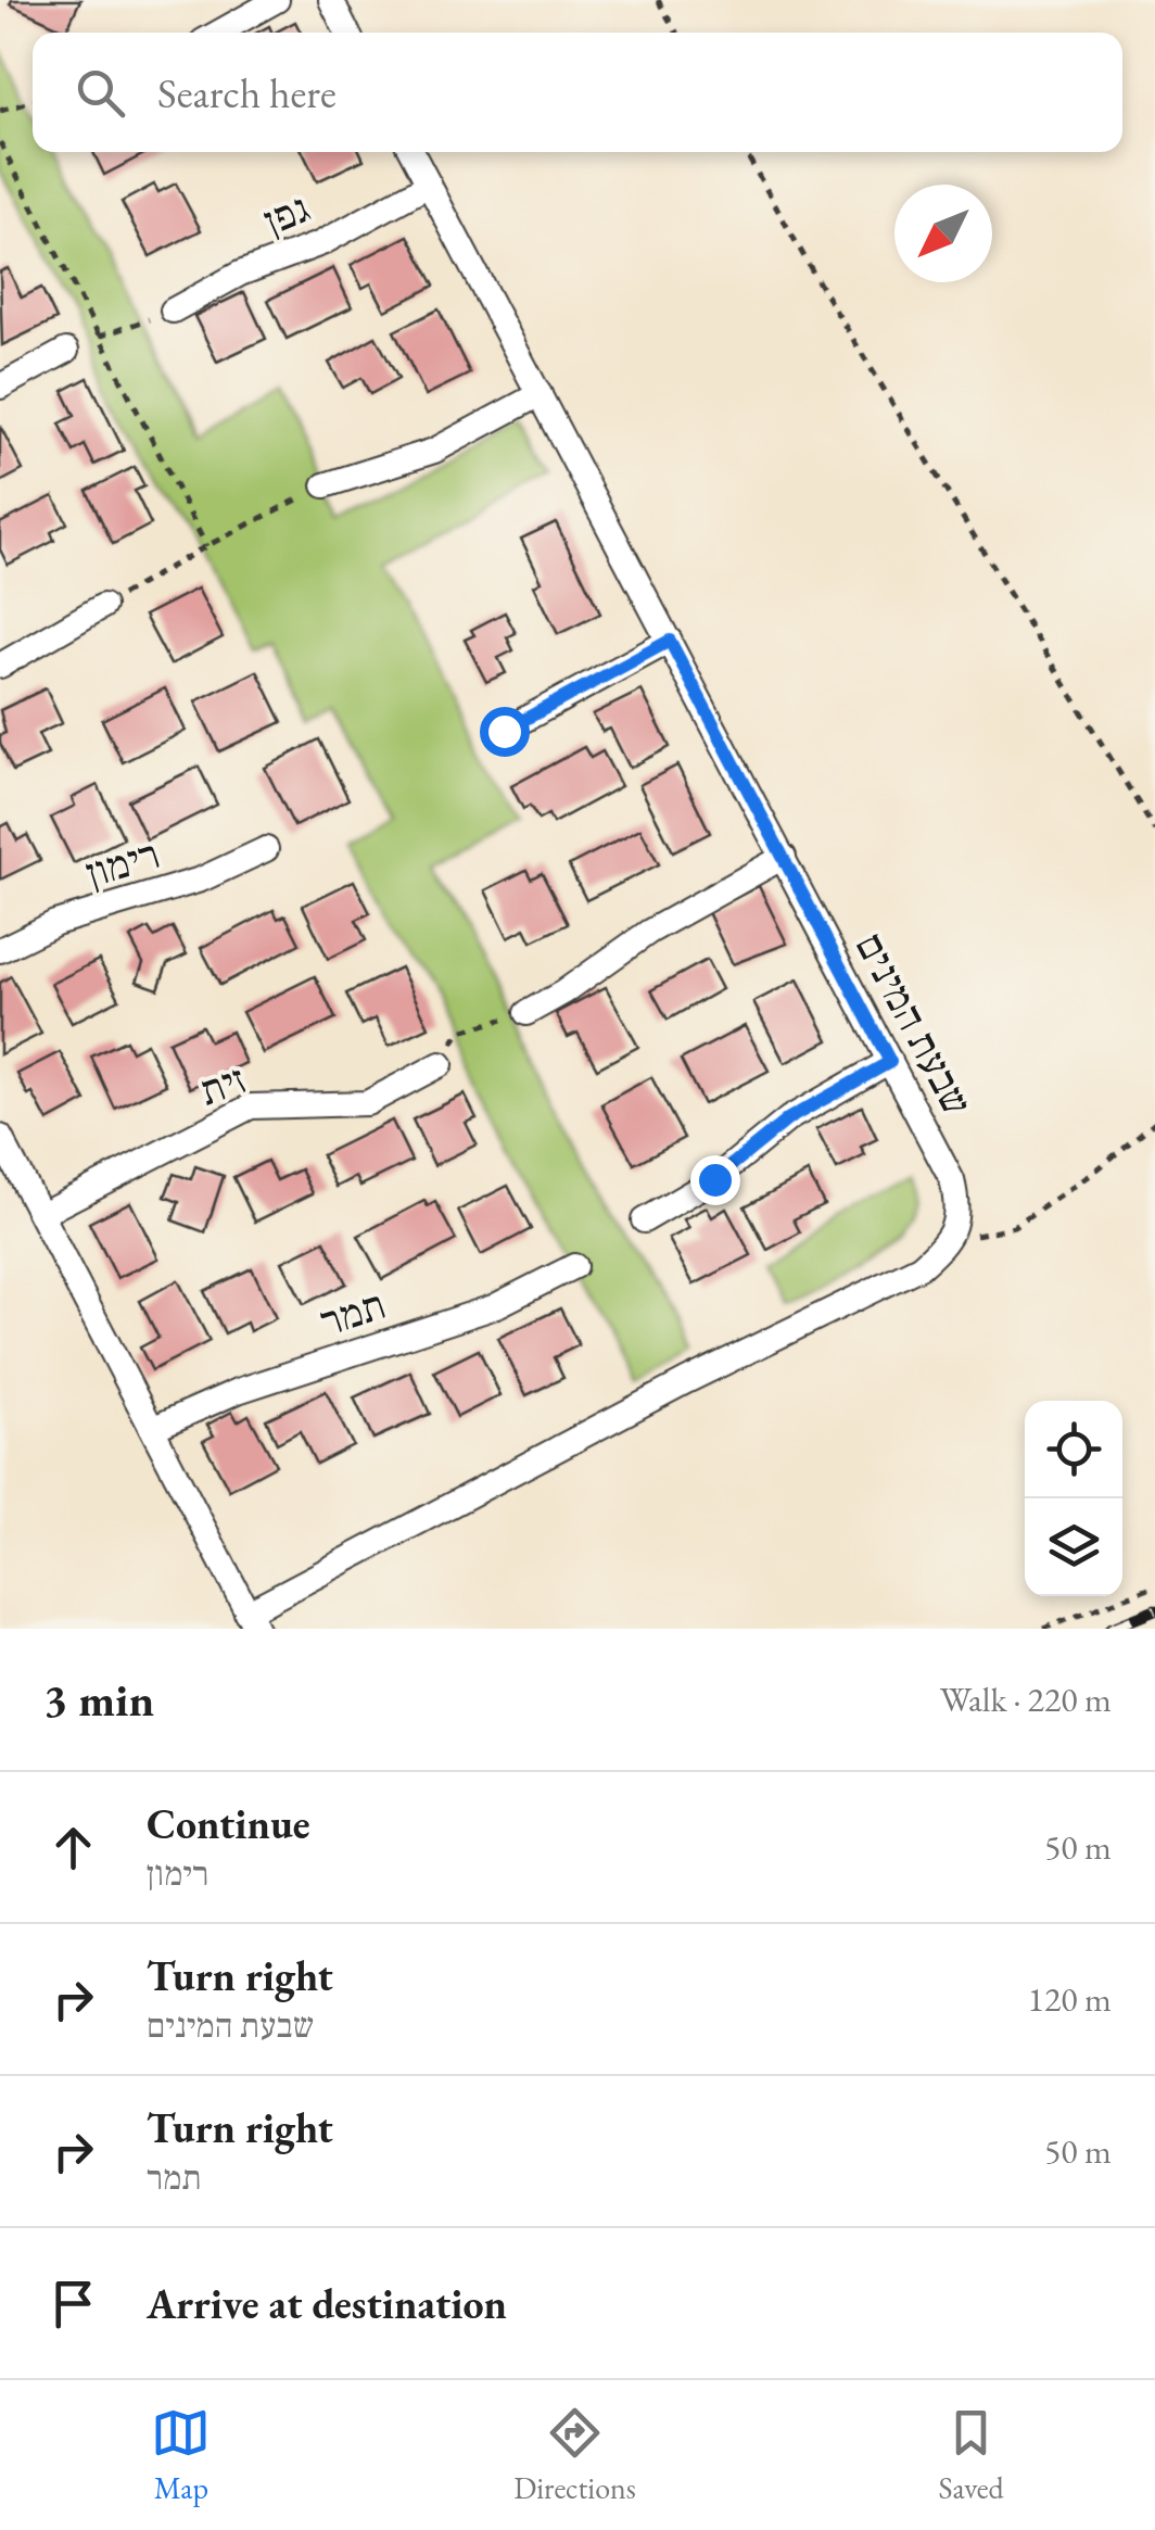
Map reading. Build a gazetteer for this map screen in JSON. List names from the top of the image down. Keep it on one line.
{"streets":{"street":["גפן","רימון","שבעת המינים","זית","תמר"]},"crossings":[["גפן","שבעת המינים"]],"north":"bottom left","page":{"search":"Search here","heading":["3 min","Walk · 220 m"],"list":[["Continue","רימון","50 m"],["Turn right","שבעת המינים","120 m"],["Turn right","תמר","50 m"],"Arrive at destination"],"nav":["Map","Directions","Saved"]}}
